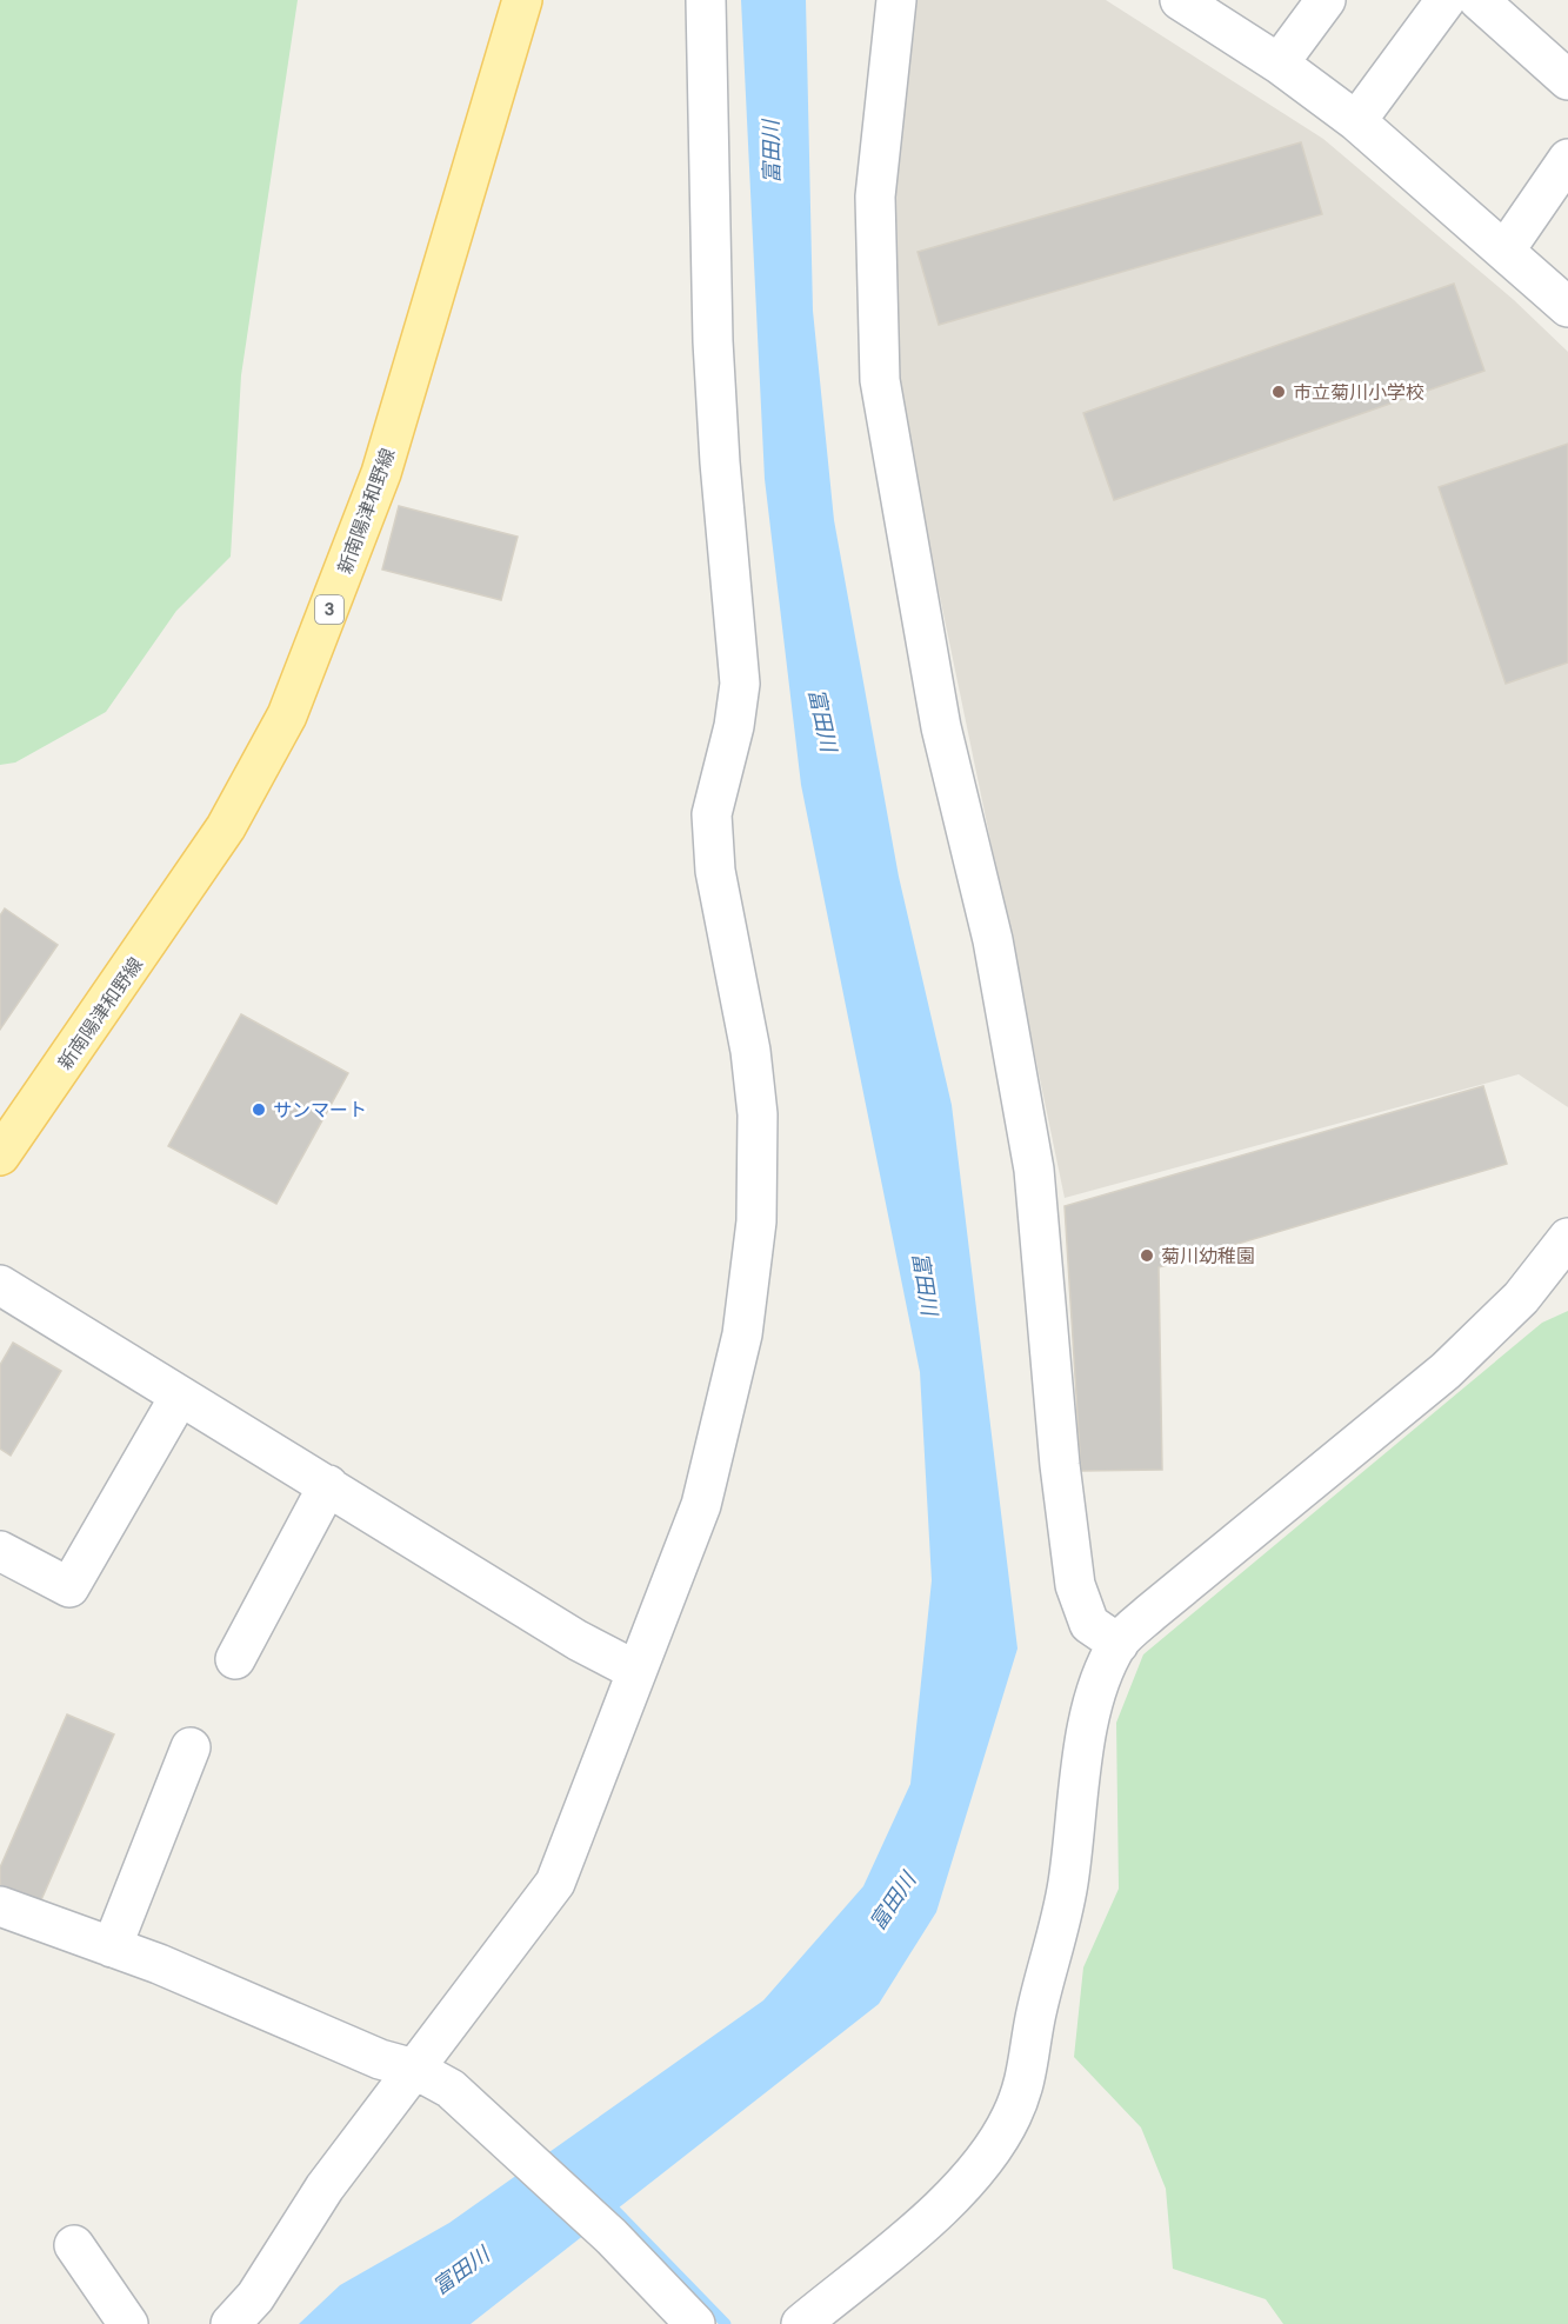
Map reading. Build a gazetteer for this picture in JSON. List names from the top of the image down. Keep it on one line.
{"streets":{"main road":["新南陽津和野線","3"]},"water":["富田川"],"places":["市立菊川小学校","サンマート","菊川幼稚園"]}
